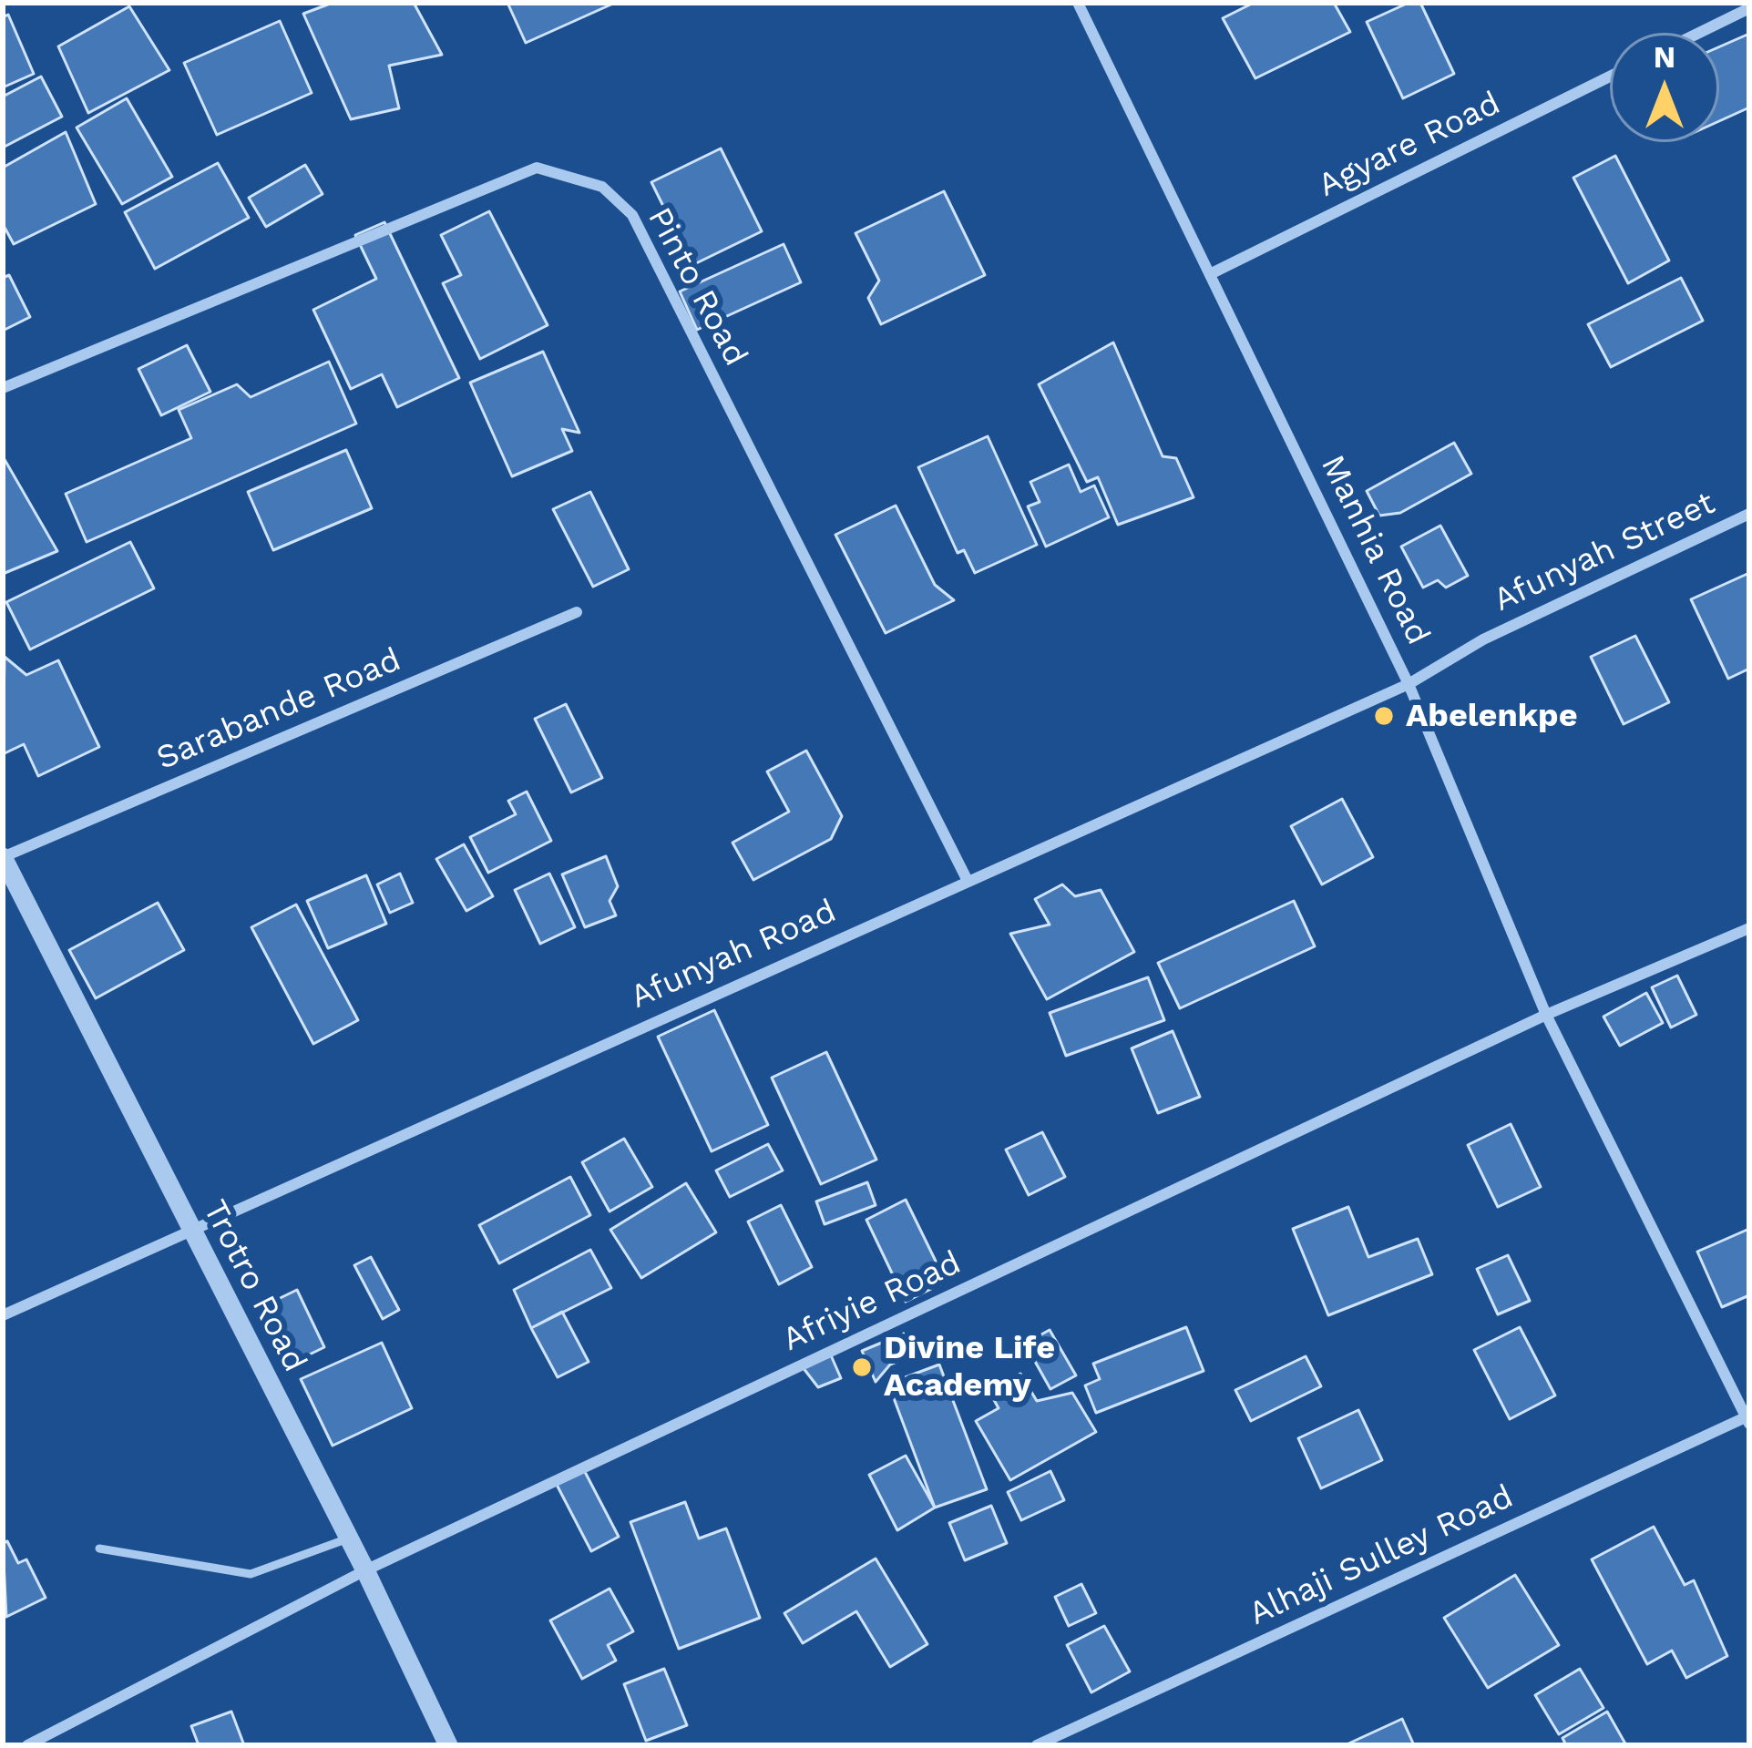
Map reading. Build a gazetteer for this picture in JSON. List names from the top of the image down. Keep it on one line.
{"streets":{"street":["Agyare Road","Pinto Road","Manhia Road","Afunyah Street","Sarabande Road","Afunyah Road","Trotro Road","Afriyie Road","Alhaji Sulley Road"]},"crossings":[["Agyare Road","Manhia Road"],["Pinto Road","Afunyah Road"],["Manhia Road","Afunyah Road"],["Manhia Road","Afriyie Road"],["Manhia Road","Alhaji Sulley Road"],["Afunyah Street","Afunyah Road"],["Sarabande Road","Trotro Road"],["Afunyah Road","Trotro Road"],["Trotro Road","Afriyie Road"]],"places":["Abelenkpe","Divine Life Academy"],"north":"top"}
